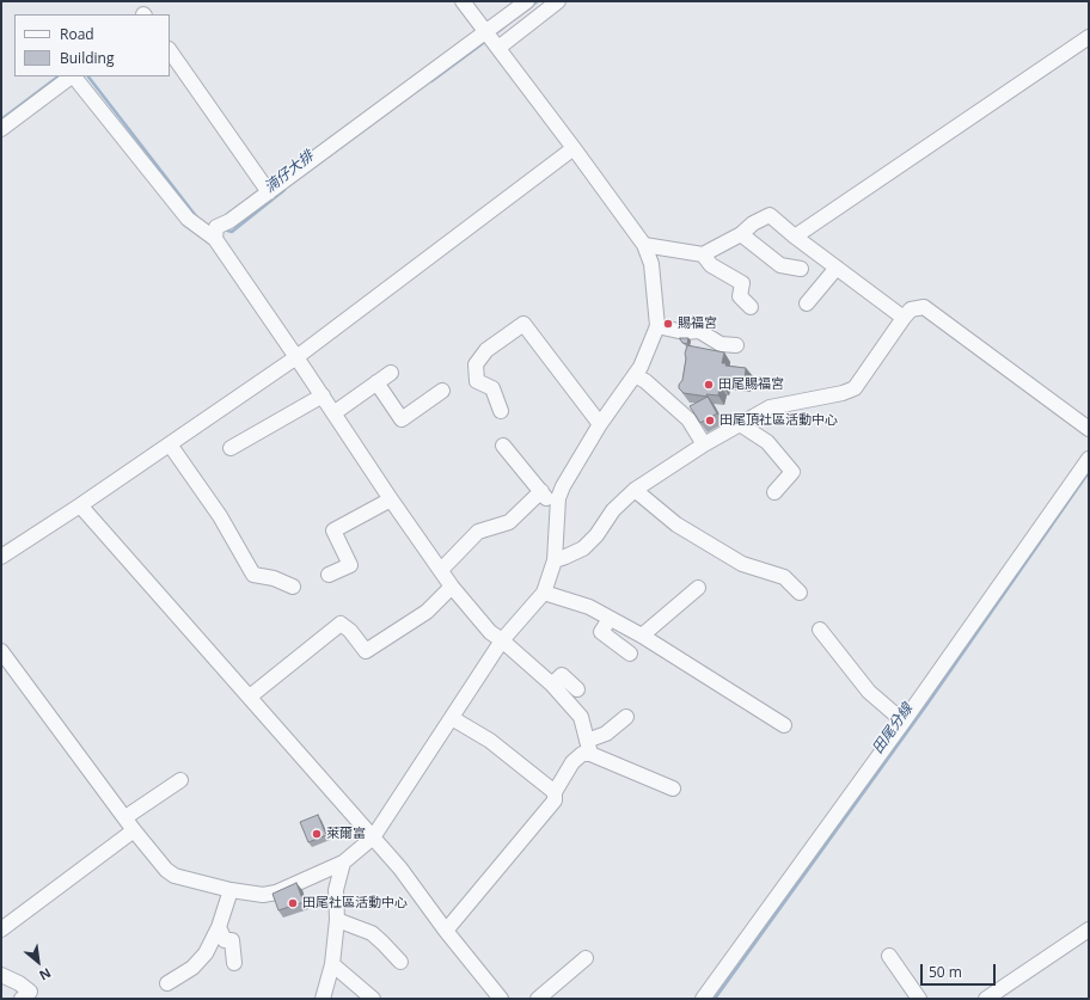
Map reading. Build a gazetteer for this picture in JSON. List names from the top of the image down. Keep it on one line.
{"water":["湳仔大排","田尾分線"],"places":["賜福宮","田尾賜福宮","田尾頂社區活動中心","萊爾富","田尾社區活動中心"],"legend":["Road","Building"],"scale_bar":"50 m","north":"bottom right"}
